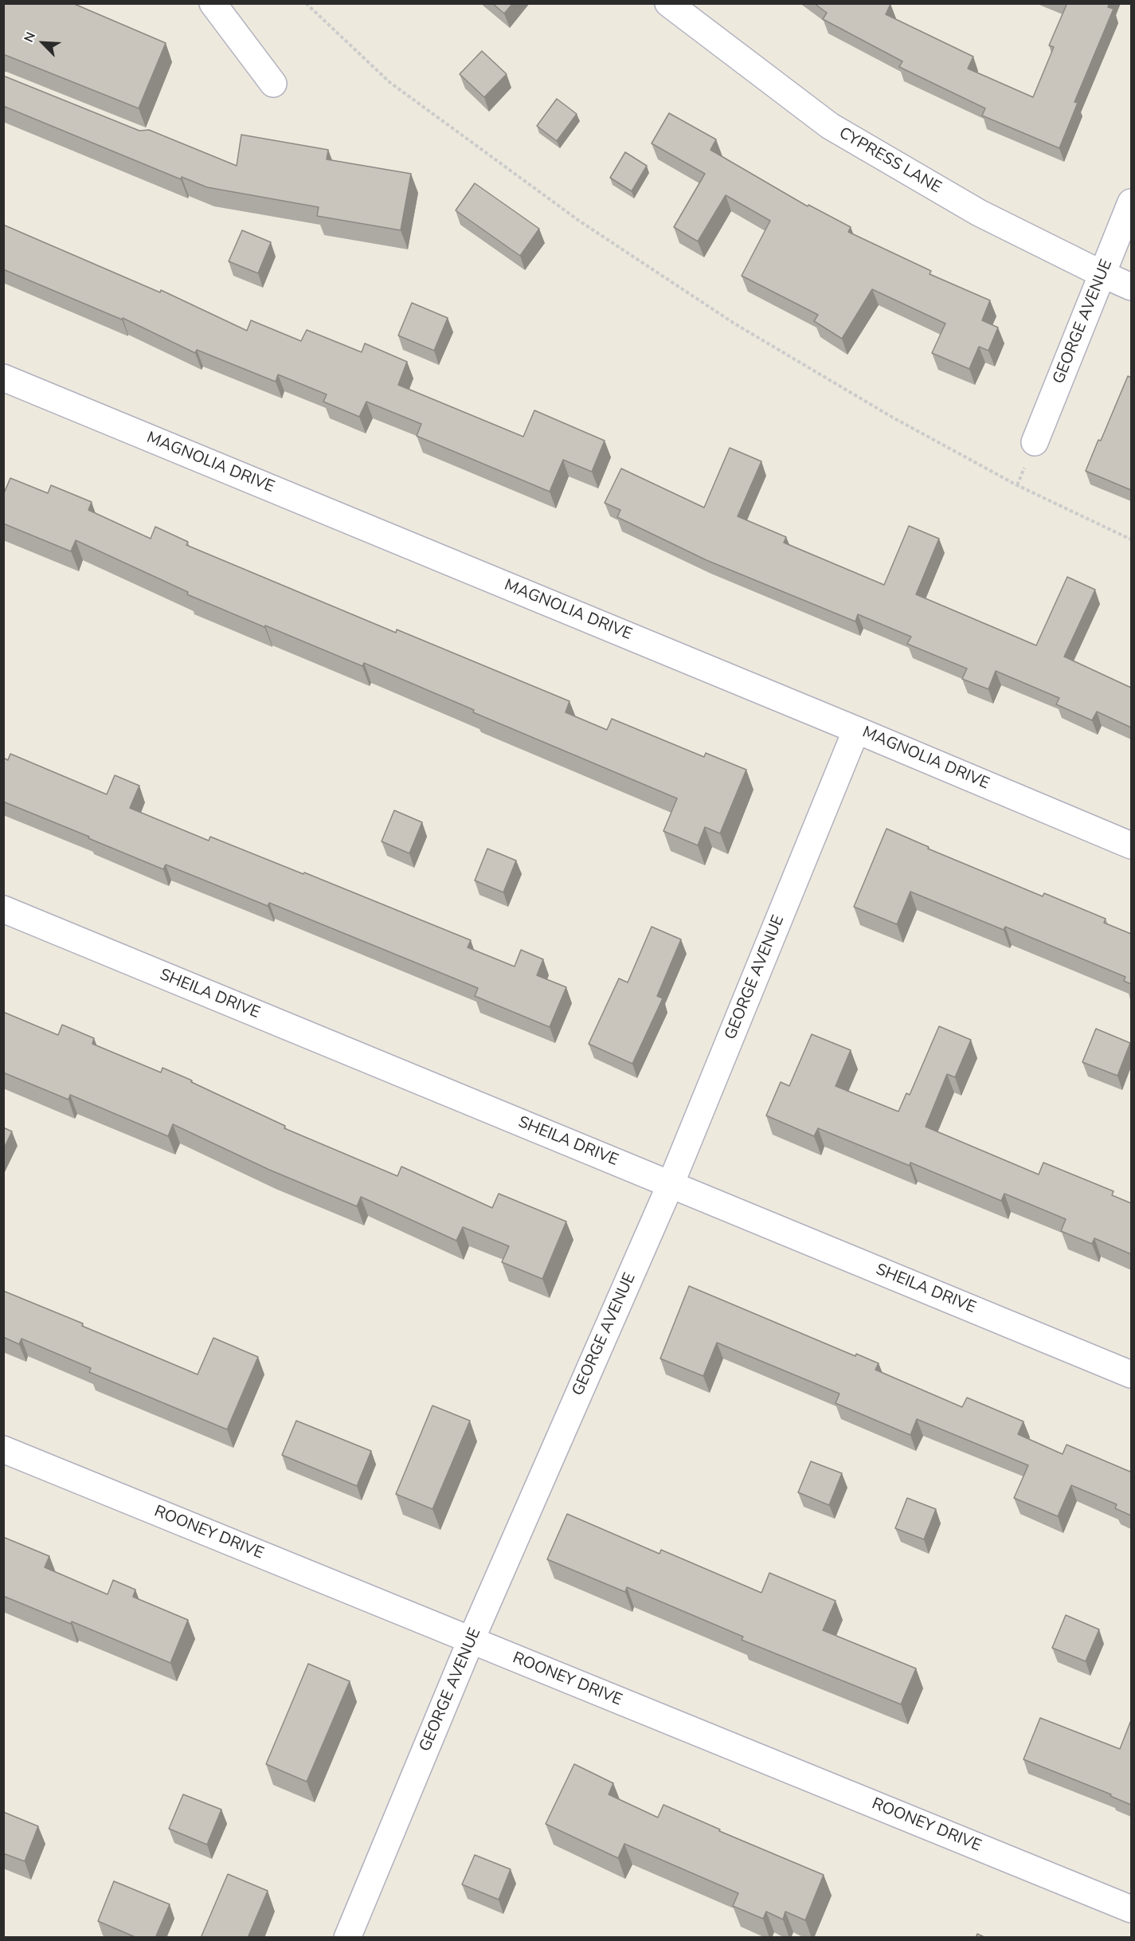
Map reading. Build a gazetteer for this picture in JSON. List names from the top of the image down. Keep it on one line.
{"streets":{"street":["CYPRESS LANE","GEORGE AVENUE","MAGNOLIA DRIVE","SHEILA DRIVE","ROONEY DRIVE"]},"crossings":[["CYPRESS LANE","GEORGE AVENUE"],["GEORGE AVENUE","MAGNOLIA DRIVE"],["GEORGE AVENUE","SHEILA DRIVE"],["GEORGE AVENUE","ROONEY DRIVE"]],"north":"top left"}
